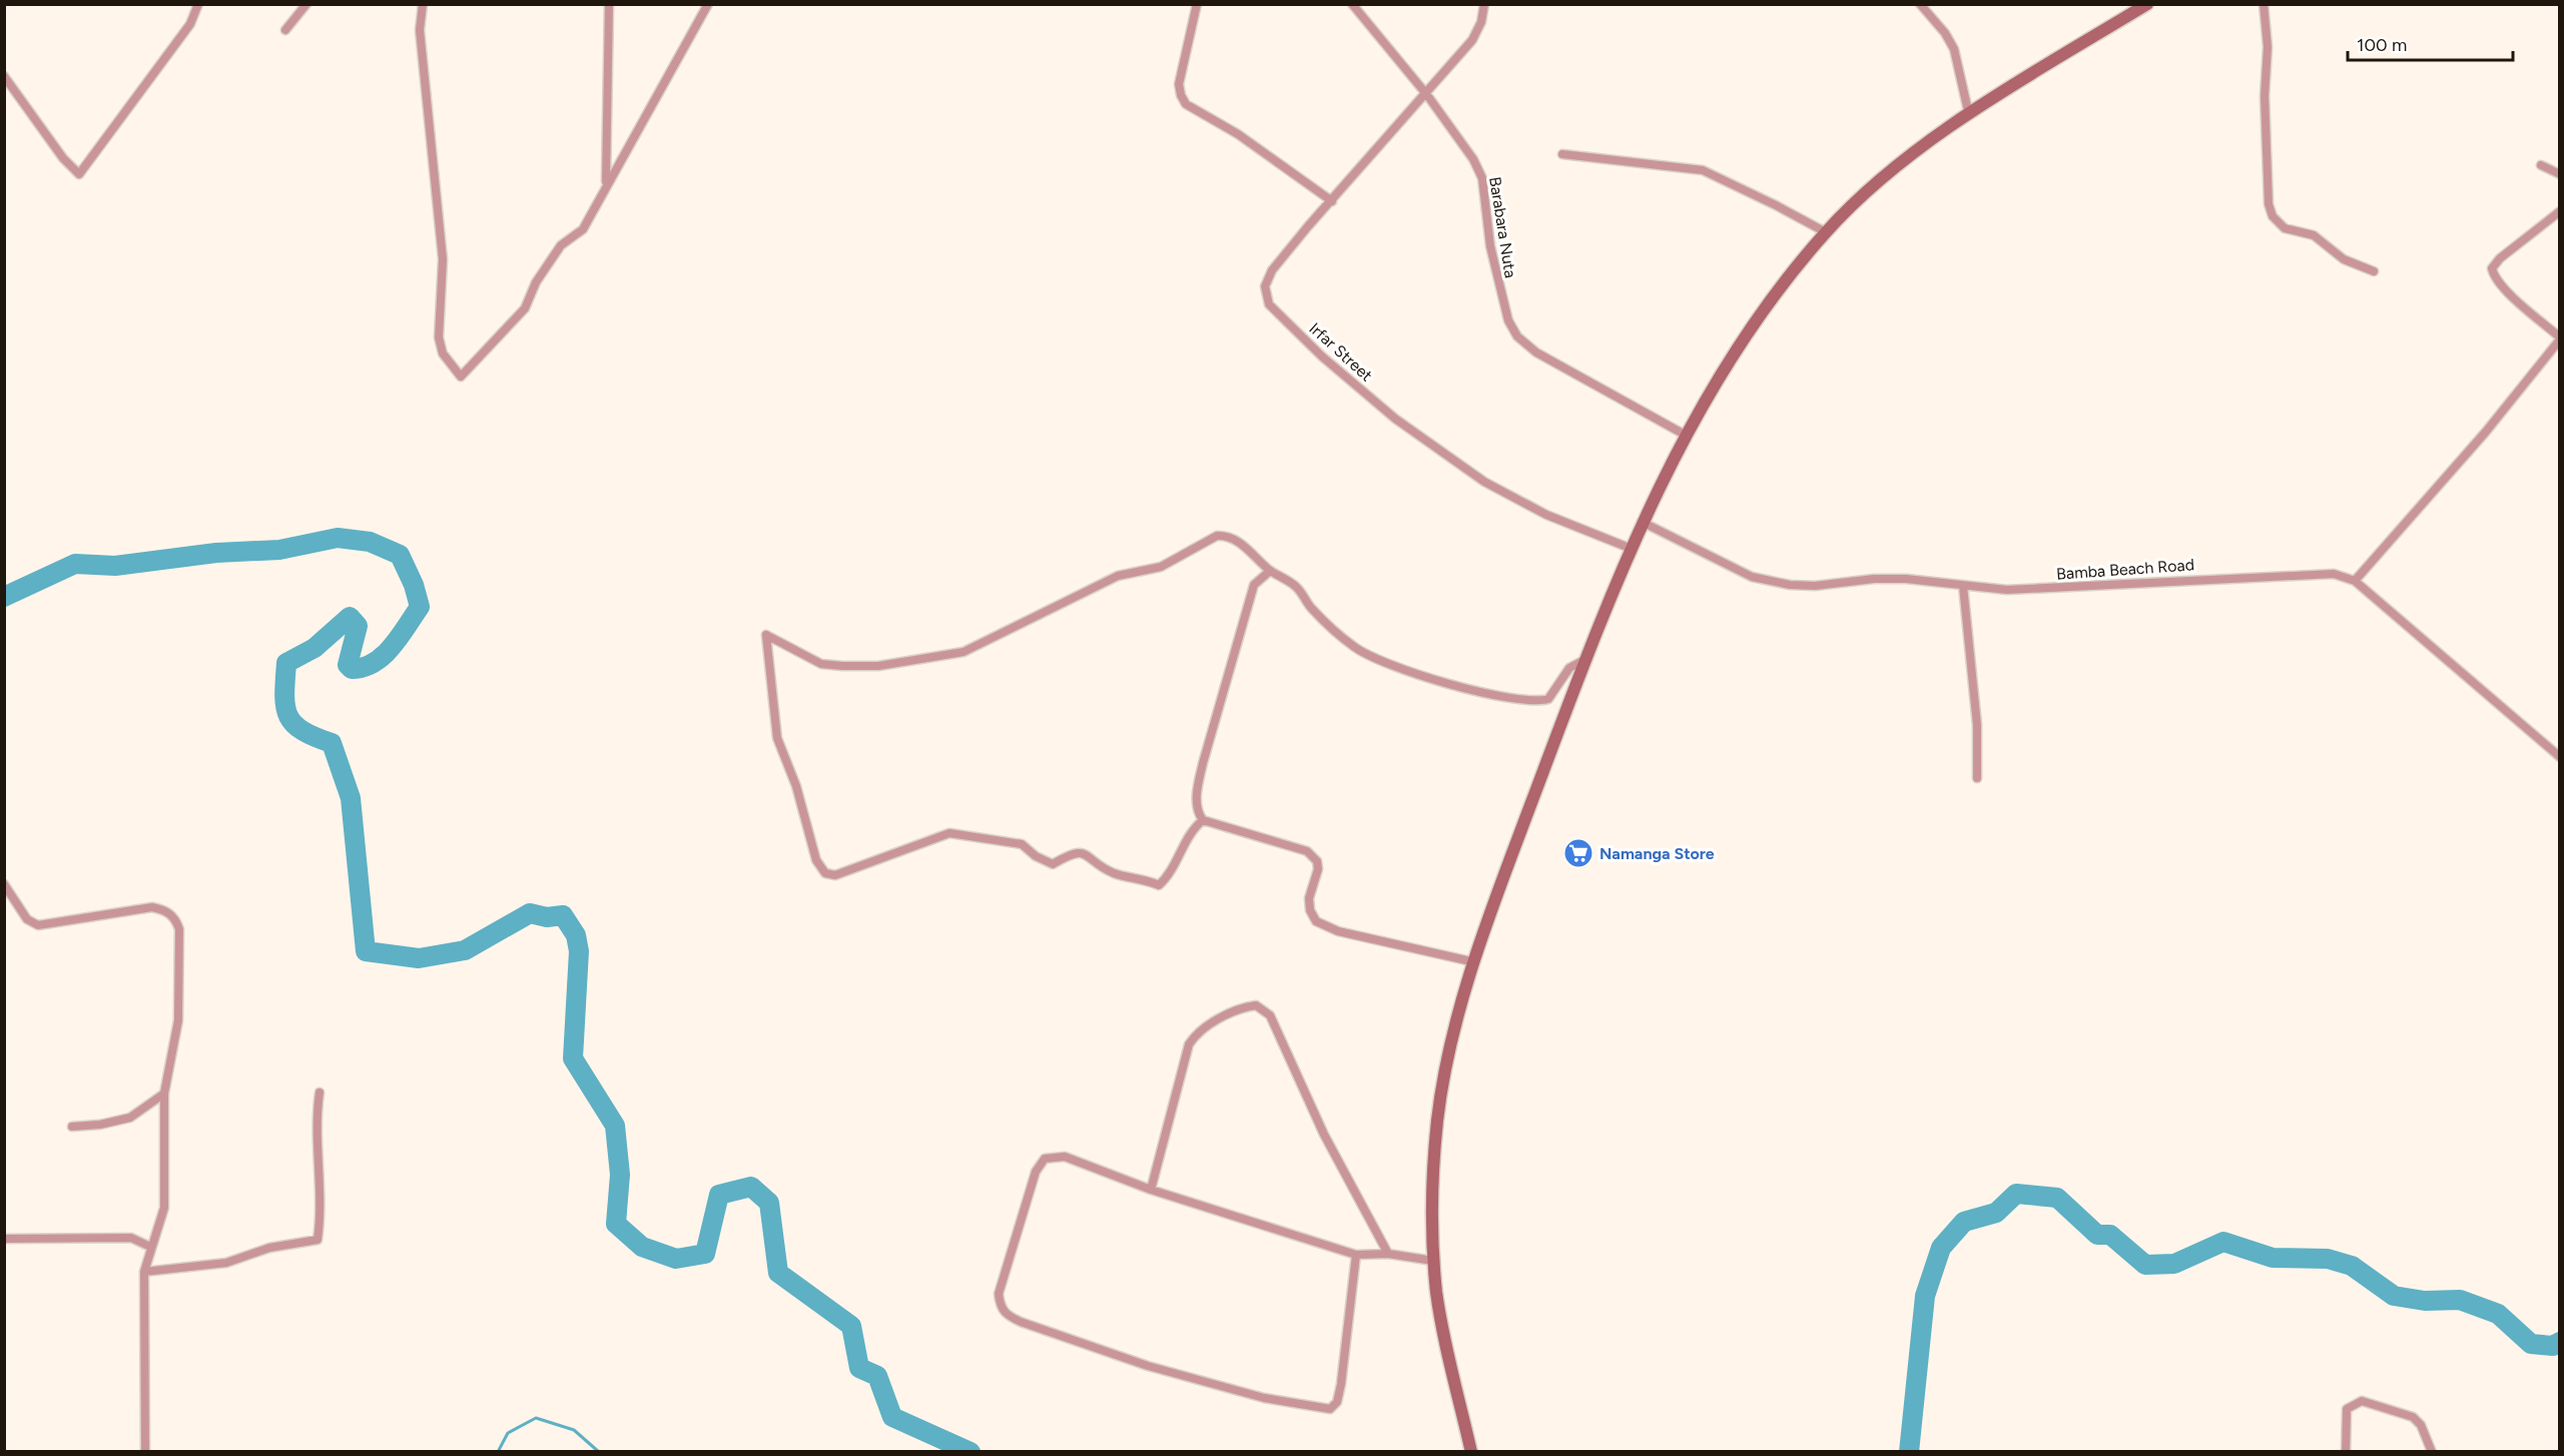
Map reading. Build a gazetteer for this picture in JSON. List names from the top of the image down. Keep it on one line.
{"streets":{"street":["Barabara Nuta","Irfar Street","Bamba Beach Road"]},"crossings":[["Barabara Nuta","Irfar Street"]],"places":{"supermarket":["Namanga Store"]},"scale_bar":"100 m"}
